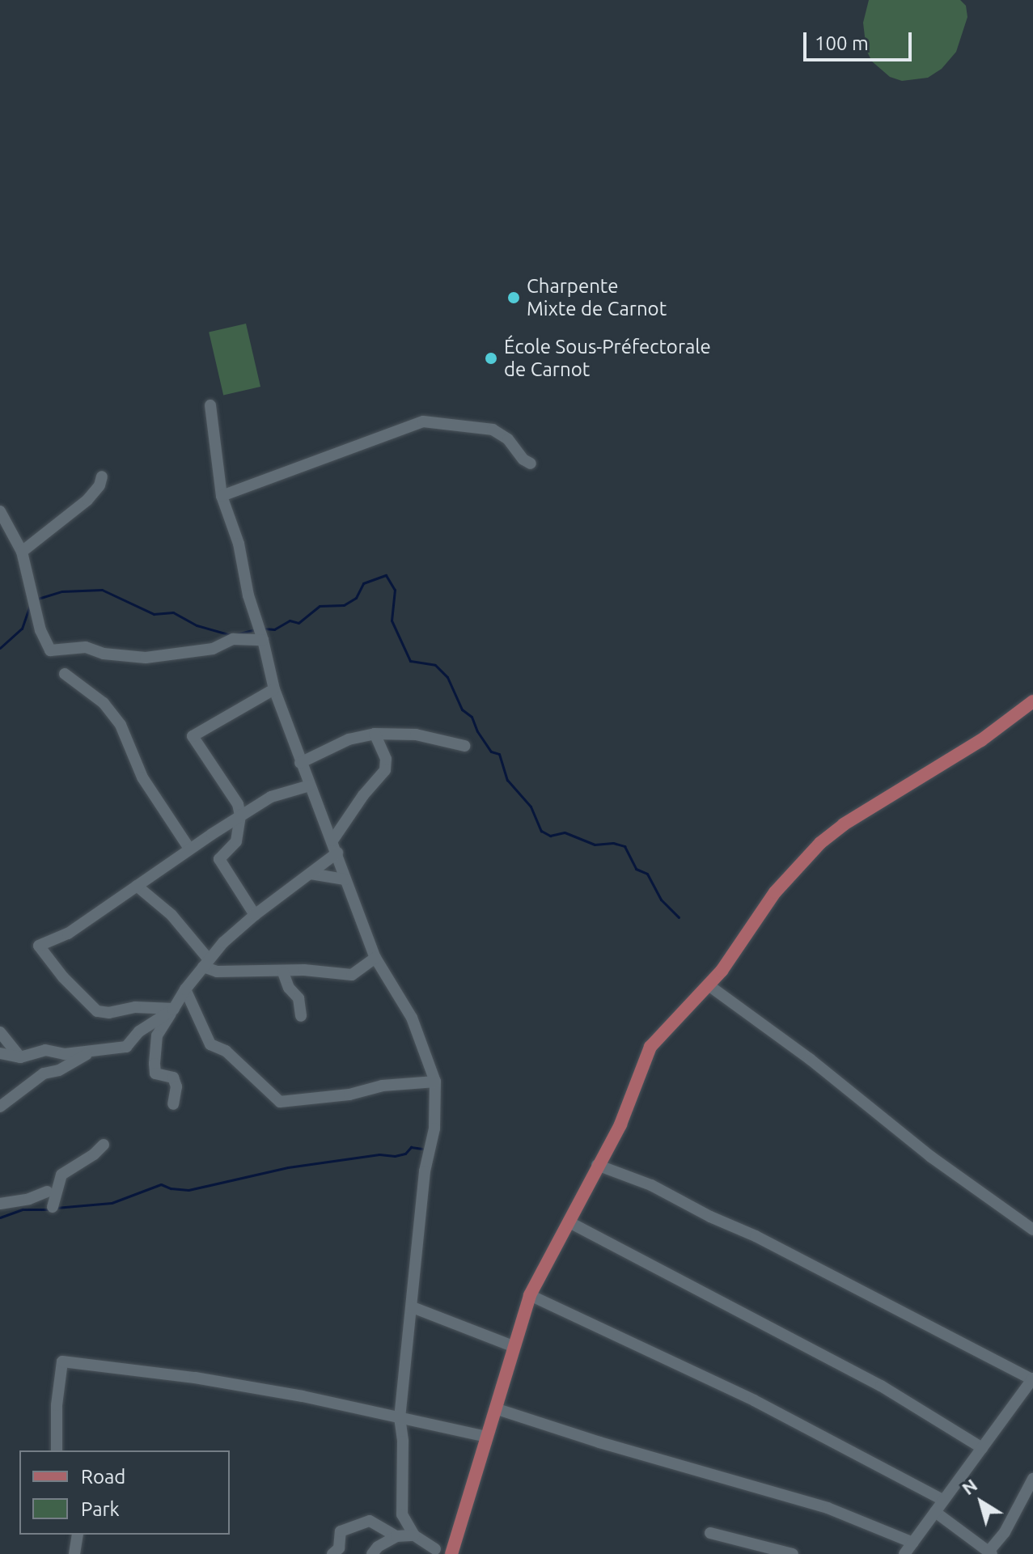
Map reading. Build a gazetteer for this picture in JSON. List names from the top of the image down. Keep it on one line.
{"places":["Charpente Mixte de Carnot","École Sous-Préfectorale de Carnot"],"legend":["Road","Park"],"scale_bar":"100 m","north":"top left"}
